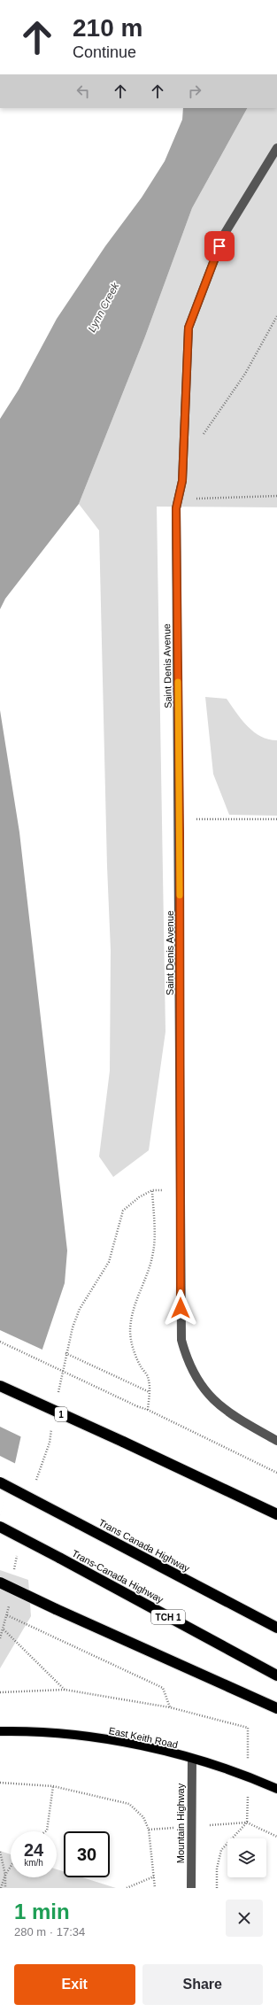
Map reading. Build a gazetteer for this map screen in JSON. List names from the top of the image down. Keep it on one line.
{"streets":{"highway":["1","Trans Canada Highway","Trans-Canada Highway","TCH 1"],"main road":["East Keith Road"],"street":["Saint Denis Avenue","Mountain Highway"]},"crossings":[["East Keith Road","Mountain Highway"]],"water":["Lynn Creek"],"page":{"turn":["210 m","Continue"],"speed":"24 km/h","limit":"30","heading":["1 min","280 m · 17:34"],"buttons":["Exit","Share"]}}
